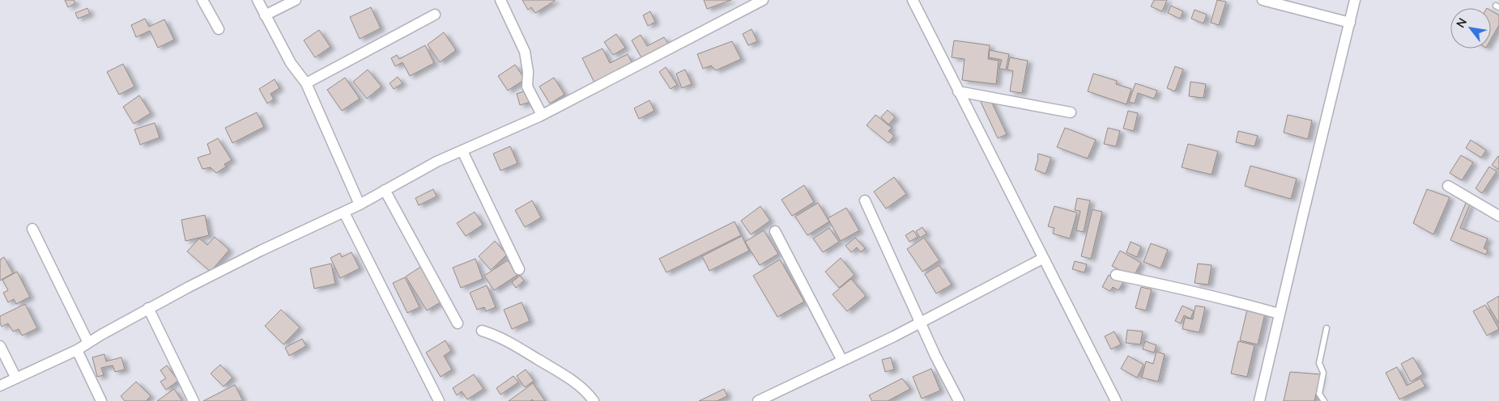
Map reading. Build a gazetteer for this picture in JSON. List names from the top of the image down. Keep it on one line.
{"north":"top left"}
